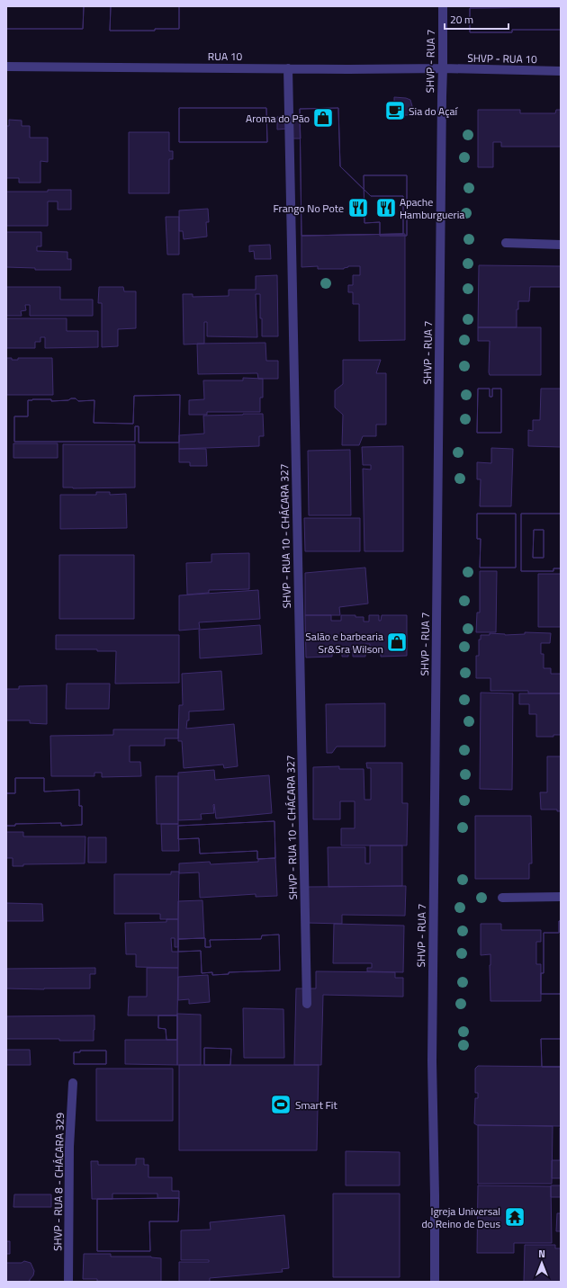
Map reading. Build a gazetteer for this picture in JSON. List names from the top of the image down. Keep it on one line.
{"streets":{"street":["RUA 10","SHVP - RUA 10","SHVP - RUA 7","SHVP - RUA 10 - CHÁCARA 327","SHVP - RUA 8 - CHÁCARA 329"]},"crossings":[["RUA 10","SHVP - RUA 10"],["RUA 10","SHVP - RUA 7"],["RUA 10","SHVP - RUA 10 - CHÁCARA 327"],["SHVP - RUA 10","SHVP - RUA 7"]],"places":{"cafe":["Sia do Açaí"],"shop":["Aroma do Pão","Salão e barbearia Sr&Sra Wilson"],"restaurant":["Frango No Pote","Apache Hamburgueria"],"sports":["Smart Fit"],"temple":["Igreja Universal do Reino de Deus"]},"scale_bar":"20 m","north":"top"}
